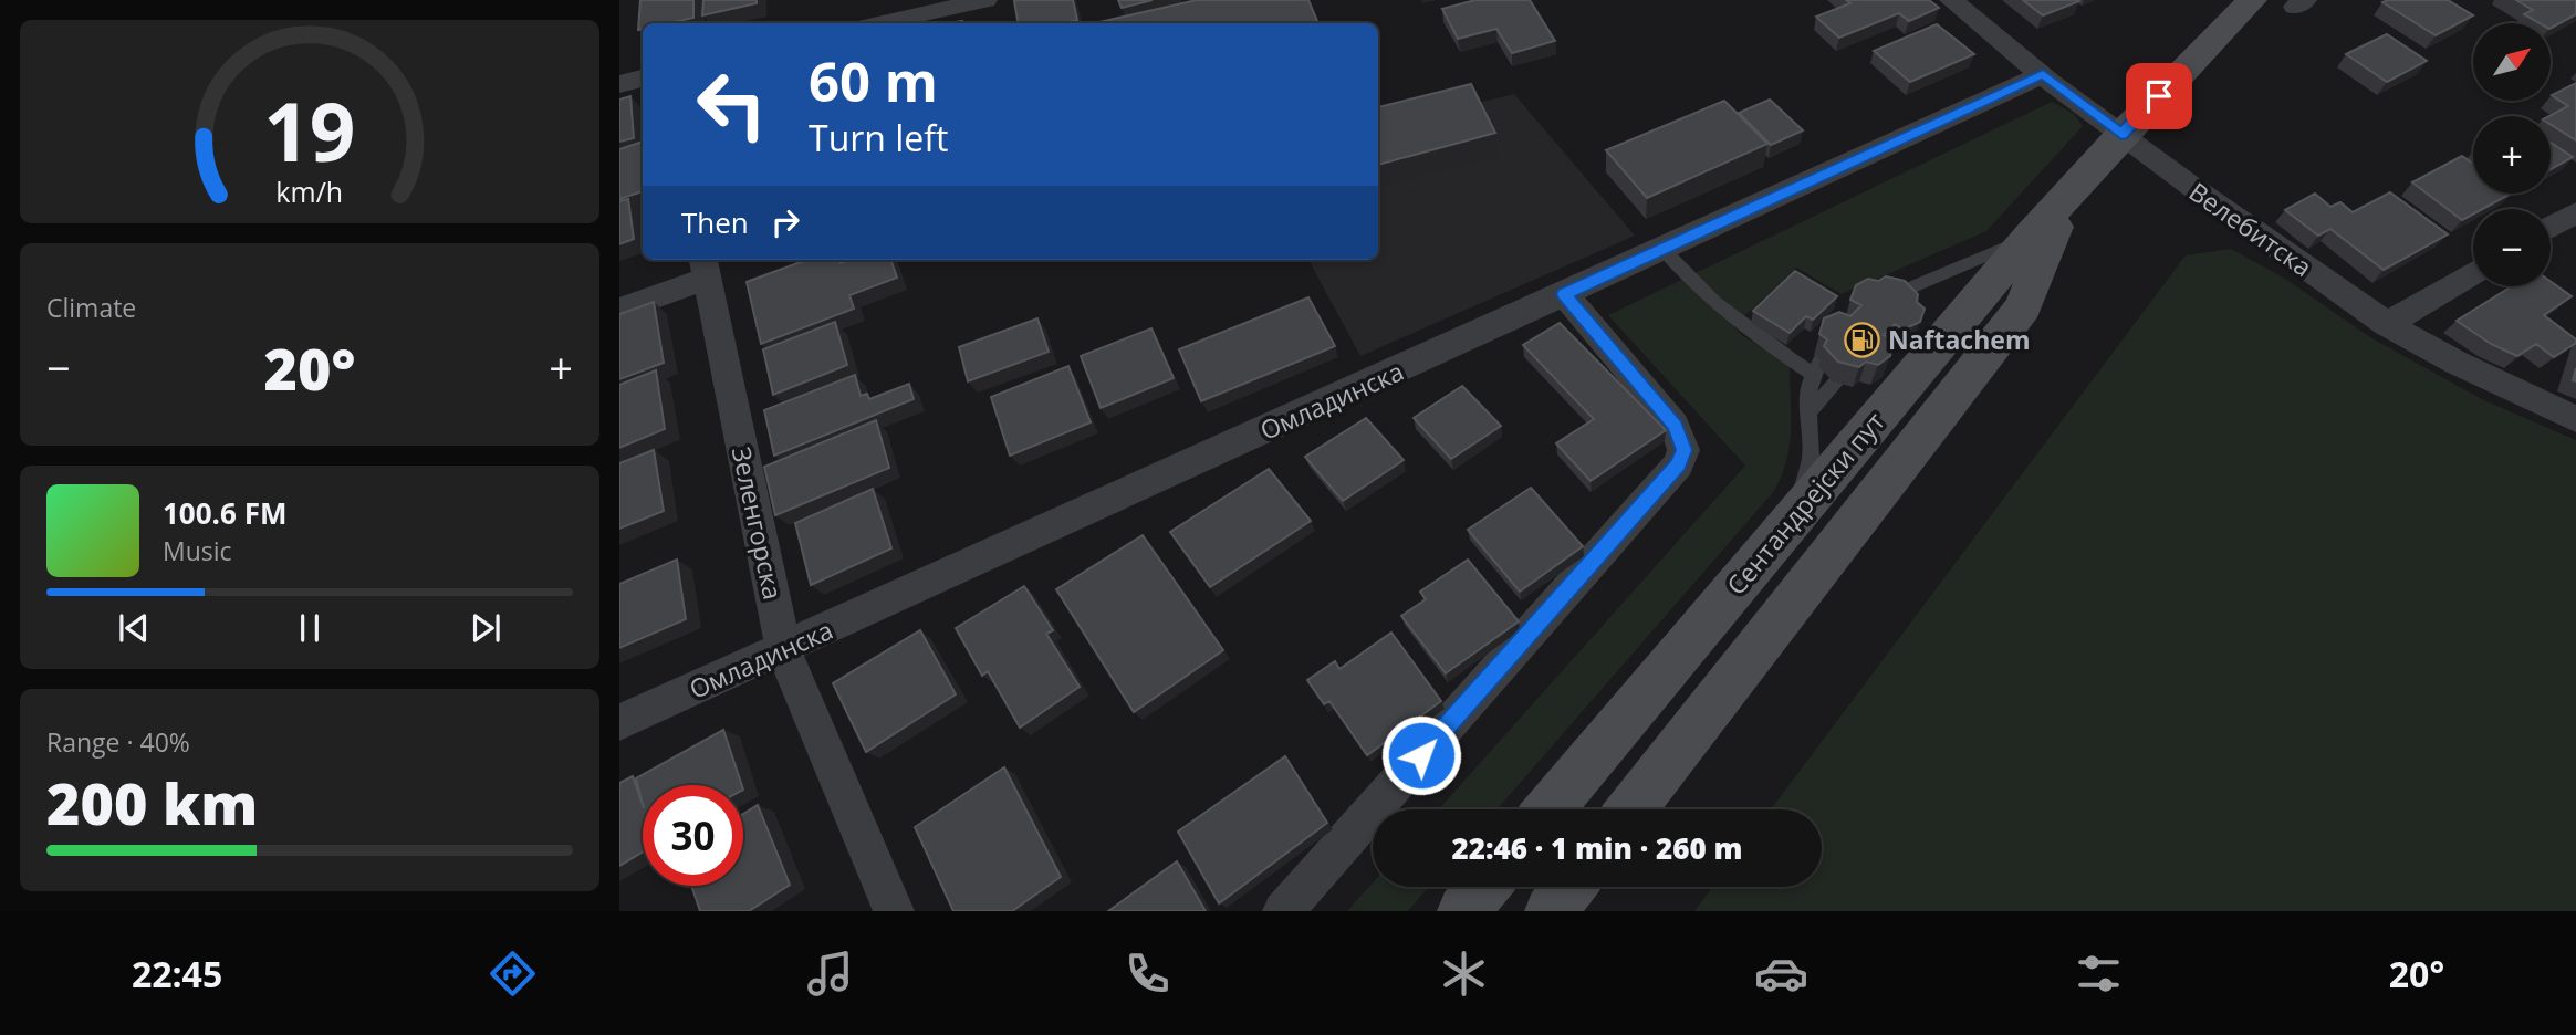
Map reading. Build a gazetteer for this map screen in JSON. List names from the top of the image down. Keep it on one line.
{"streets":{"main road":["Сентандрејски пут"],"street":["Велебитска","Омладинска","Зеленгорска"]},"crossings":[["Велебитска","Омладинска"],["Велебитска","Сентандрејски пут"],["Омладинска","Зеленгорска"]],"places":{"fuel station":["Naftachem"]},"north":"top right","page":{"map_buttons":["+","−"],"turn":["60 m","Turn left"],"then":"Then","tile":["Climate",["Range · 40%","200 km"]],"heat":["−","20°","+"],"song":["100.6 FM","Music"],"limit":"30","trip":"22:46 · 1 min · 260 m","tabs":["22:45","20°"],"gauge":["19","km/h"]}}
